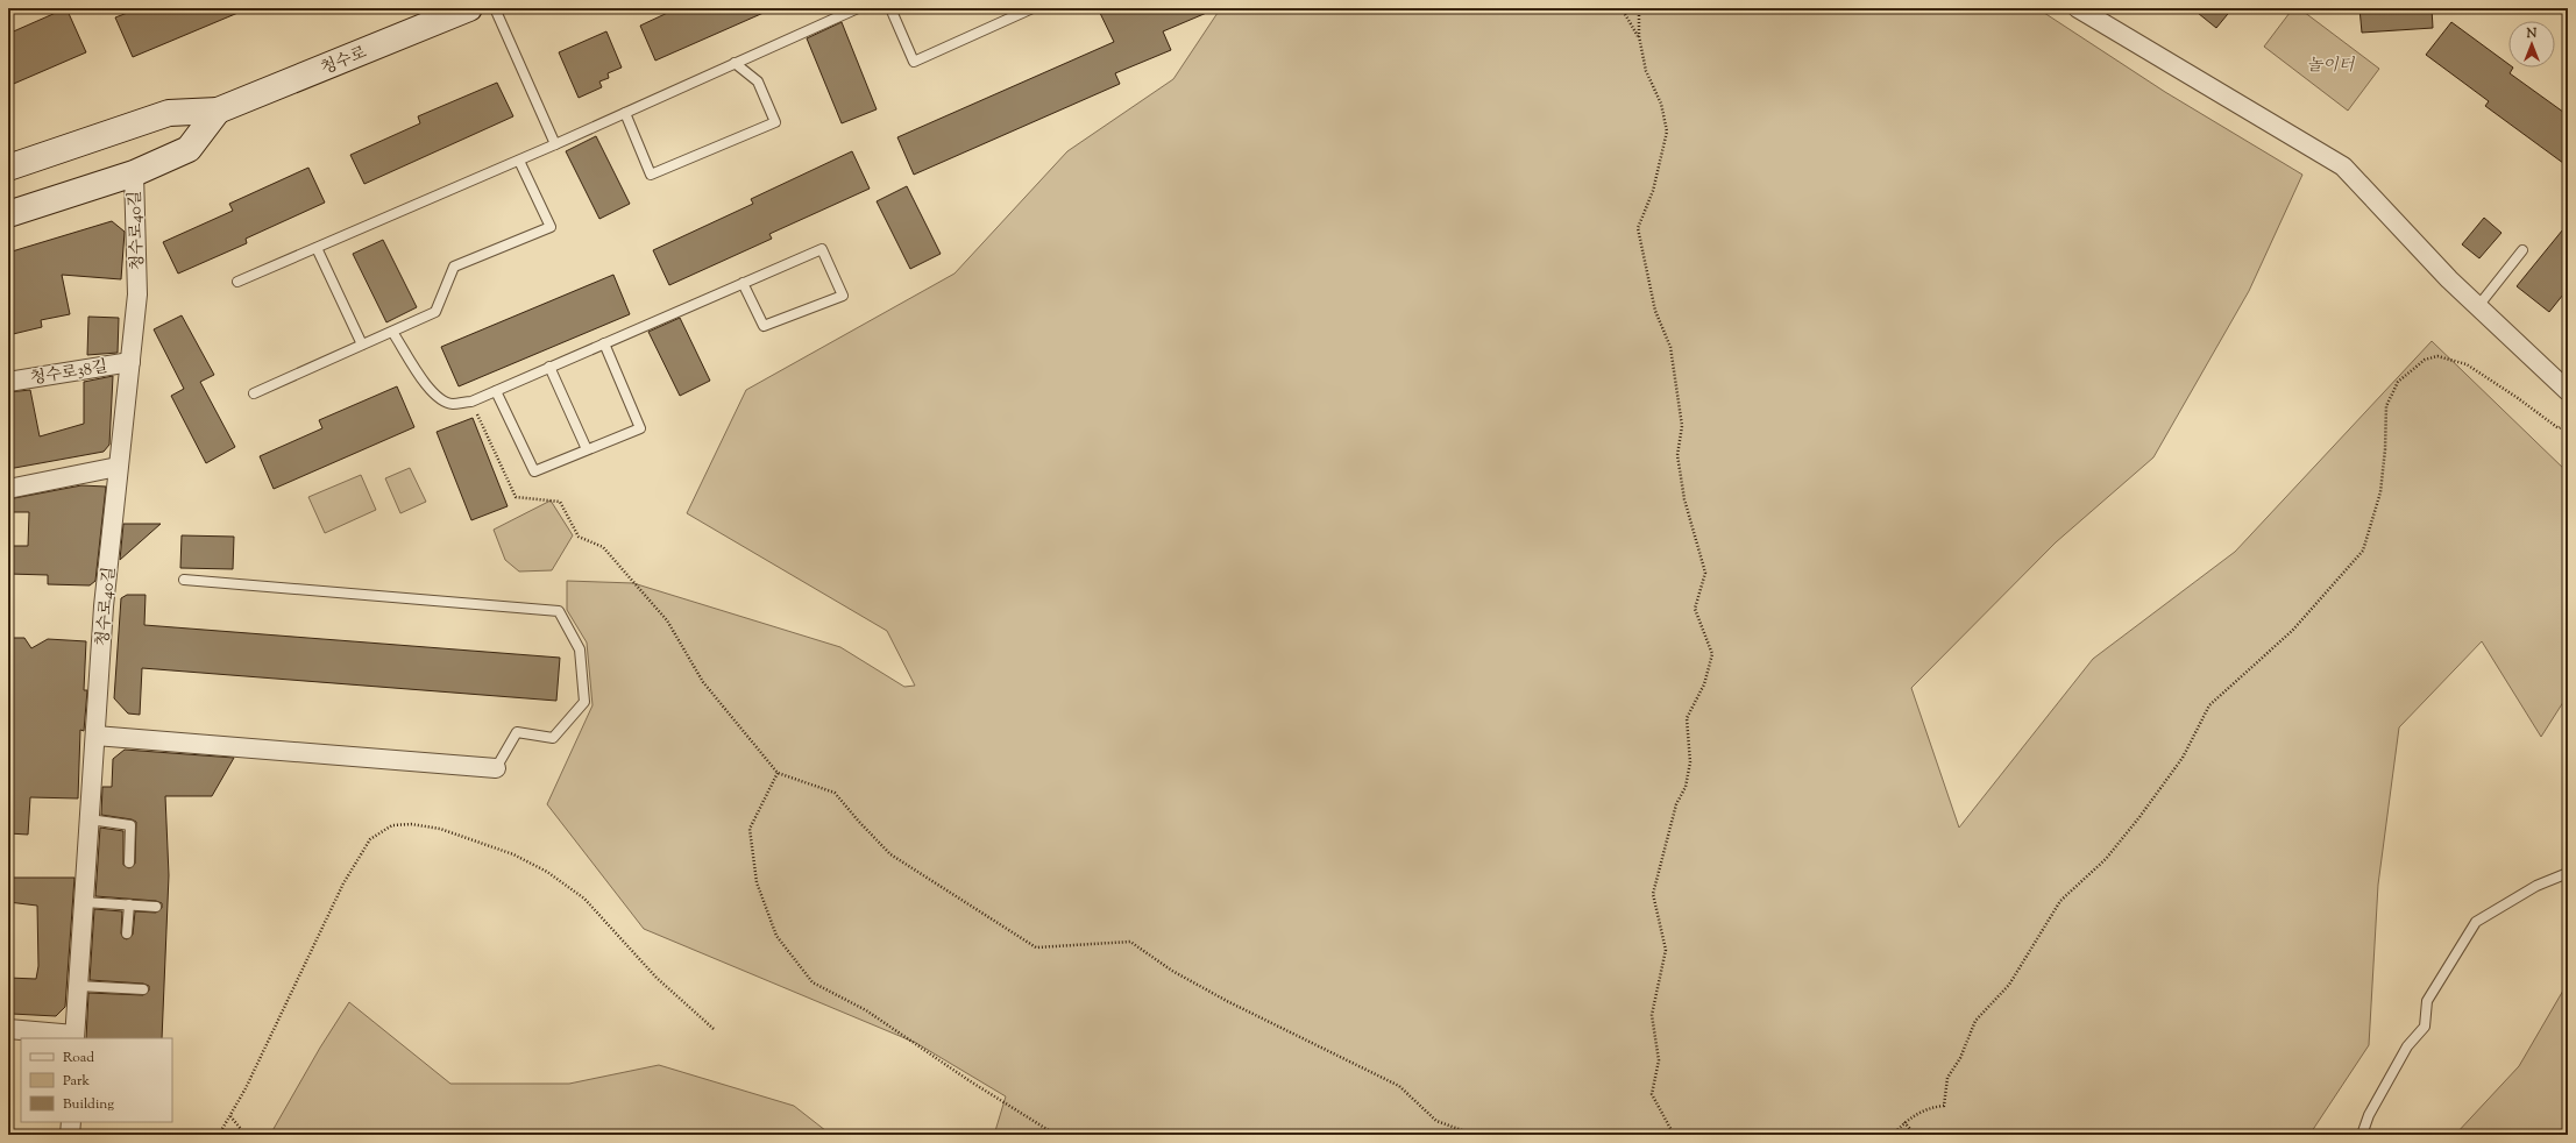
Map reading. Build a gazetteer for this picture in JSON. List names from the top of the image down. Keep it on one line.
{"streets":{"main road":["청수로"],"street":["청수로40길","청수로38길"]},"crossings":[["청수로40길","청수로38길"]],"parks":["놀이터"],"legend":["Road","Park","Building"],"north":"top"}
